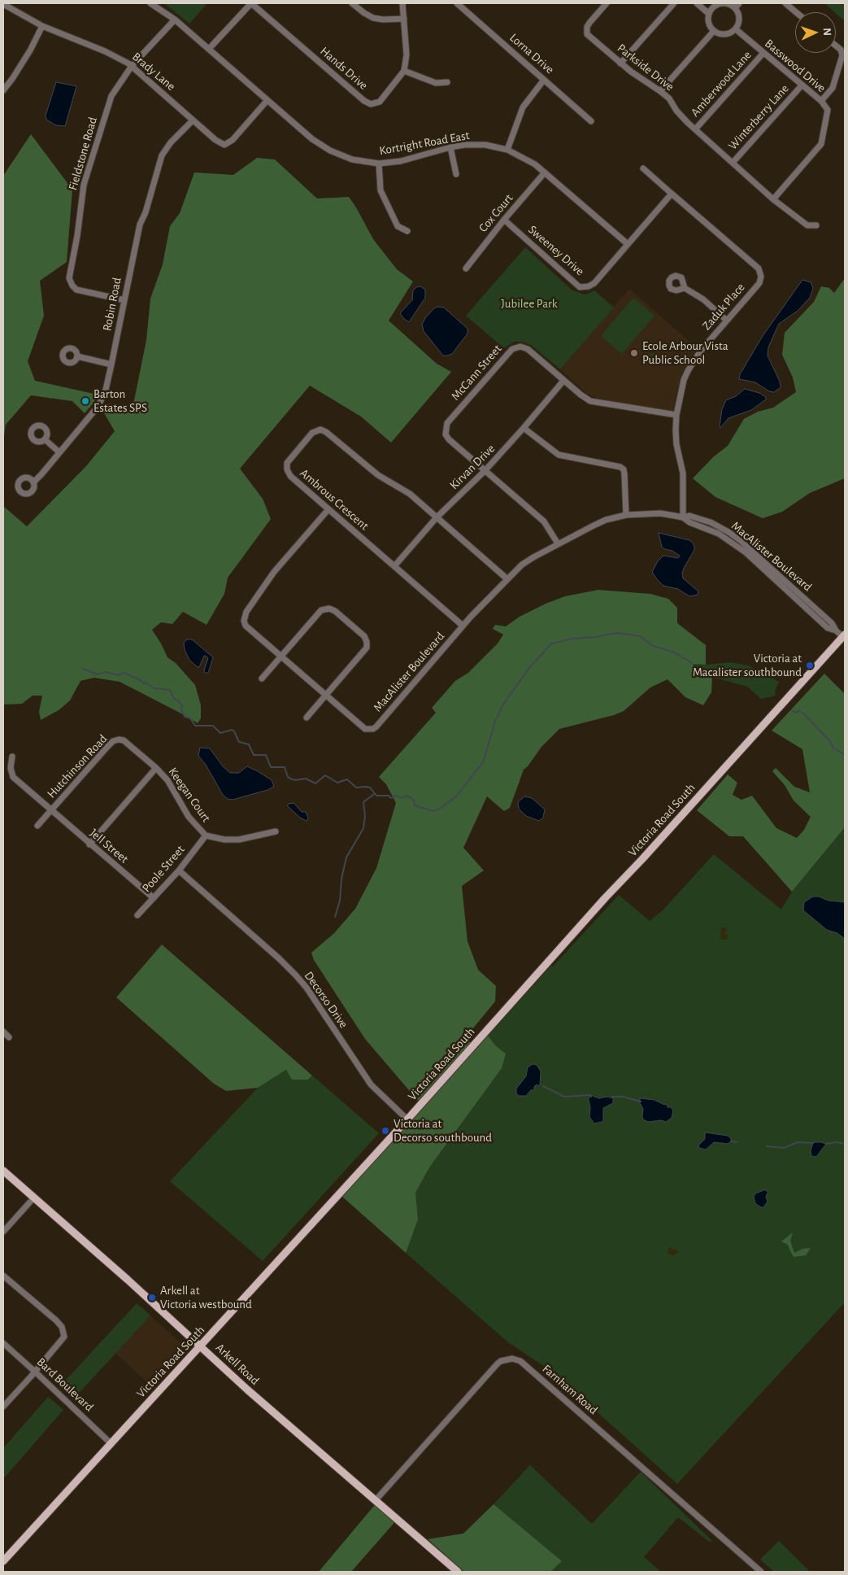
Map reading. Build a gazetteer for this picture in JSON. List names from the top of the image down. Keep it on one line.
{"streets":{"main road":["Victoria Road South","Arkell Road"],"street":["Lorna Drive","Basswood Drive","Parkside Drive","Hands Drive","Brady Lane","Amberwood Lane","Winterberry Lane","Kortright Road East","Fieldstone Road","Cox Court","Sweeney Drive","Robin Road","Zaduk Place","McCann Street","Kirvan Drive","Ambrous Crescent","MacAlister Boulevard","Hutchinson Road","Keegan Court","Jell Street","Poole Street","Decorso Drive","Bard Boulevard","Farnham Road"]},"crossings":[["Basswood Drive","Amberwood Lane"],["Basswood Drive","Winterberry Lane"],["Parkside Drive","Amberwood Lane"],["Parkside Drive","Winterberry Lane"],["Brady Lane","Kortright Road East"],["Brady Lane","Fieldstone Road"],["Brady Lane","Robin Road"],["Kortright Road East","Fieldstone Road"],["Kortright Road East","Cox Court"],["Kortright Road East","Sweeney Drive"],["Fieldstone Road","Robin Road"],["Cox Court","Sweeney Drive"],["Zaduk Place","McCann Street"],["Zaduk Place","MacAlister Boulevard"],["McCann Street","Kirvan Drive"],["McCann Street","MacAlister Boulevard"],["Kirvan Drive","Ambrous Crescent"],["Ambrous Crescent","MacAlister Boulevard"],["MacAlister Boulevard","Victoria Road South"],["Hutchinson Road","Keegan Court"],["Hutchinson Road","Jell Street"],["Keegan Court","Poole Street"],["Victoria Road South","Decorso Drive"],["Victoria Road South","Arkell Road"],["Victoria Road South","Bard Boulevard"],["Jell Street","Poole Street"],["Poole Street","Decorso Drive"],["Arkell Road","Farnham Road"]],"parks":["Jubilee Park"],"places":["Ecole Arbour Vista Public School","Barton Estates SPS","Victoria at Macalister southbound","Victoria at Decorso southbound","Arkell at Victoria westbound"],"north":"right"}
